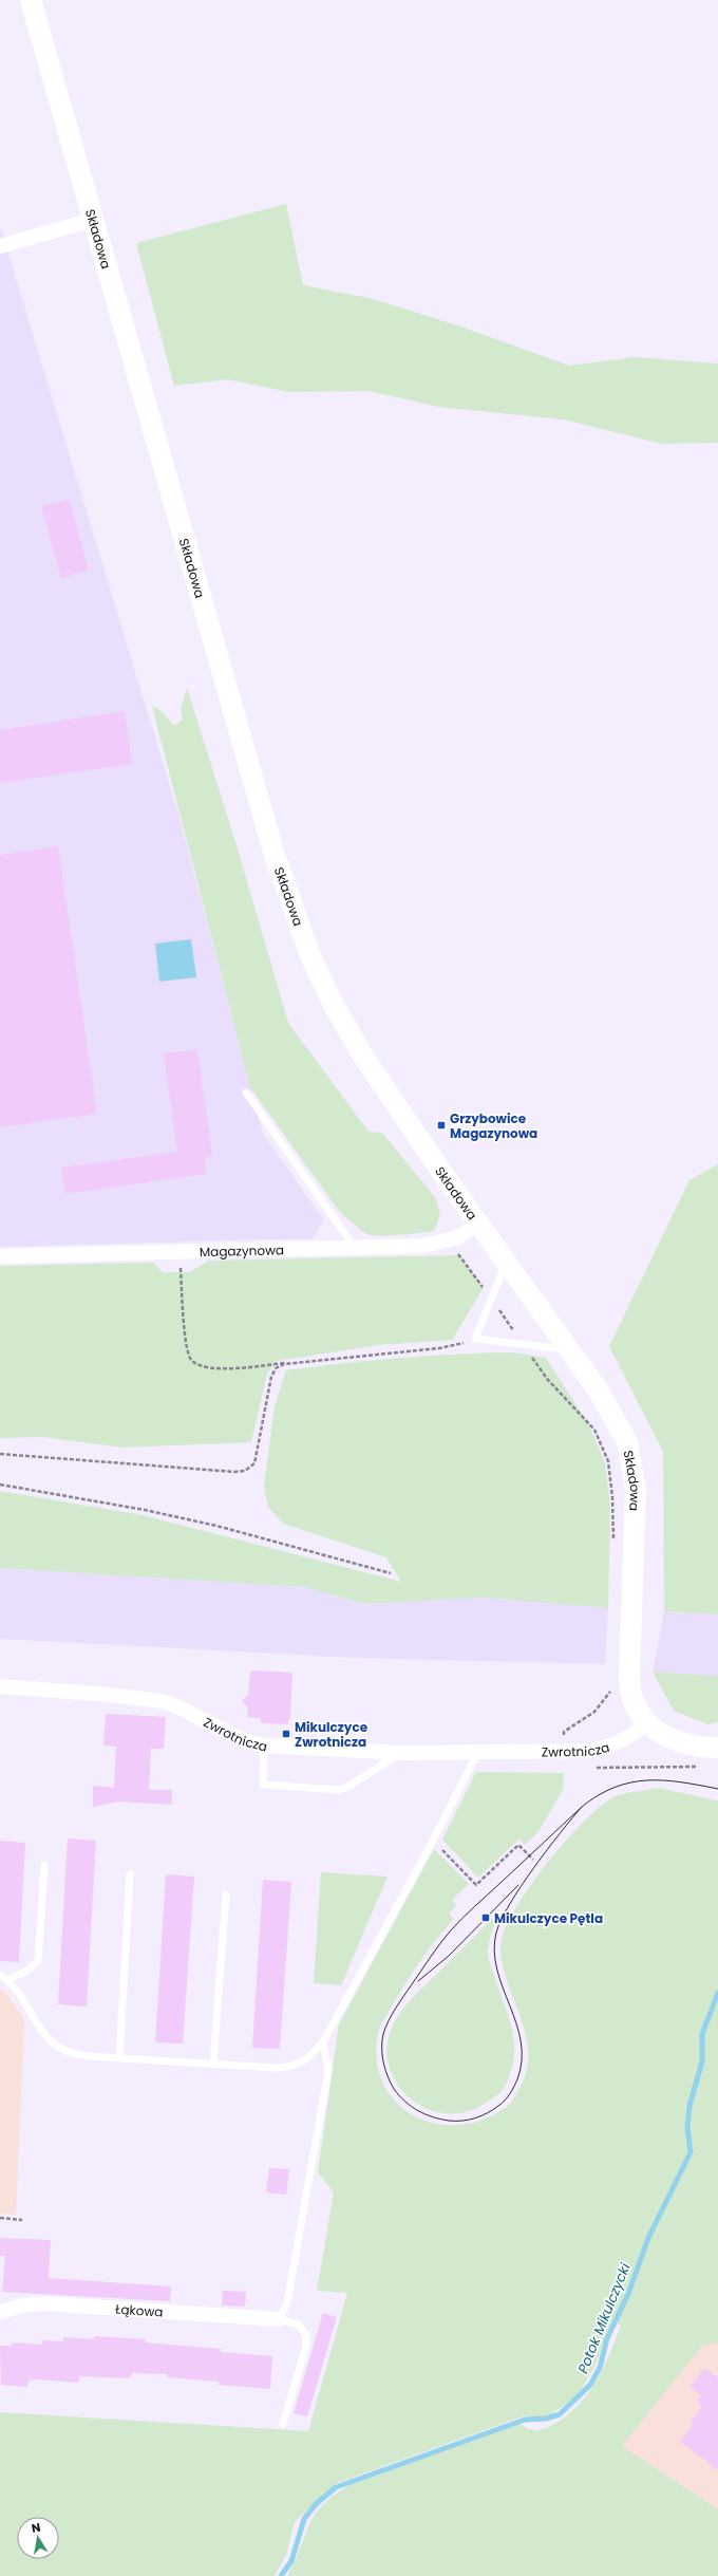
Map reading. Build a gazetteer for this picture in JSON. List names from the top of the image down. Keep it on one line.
{"streets":{"main road":["Składowa"],"street":["Magazynowa","Zwrotnicza","Łąkowa"]},"crossings":[["Składowa","Magazynowa"],["Składowa","Zwrotnicza"]],"water":["Potok Mikulczycki"],"places":{"transit":["Grzybowice Magazynowa","Mikulczyce Zwrotnicza","Mikulczyce Pętla"]},"north":"top"}
